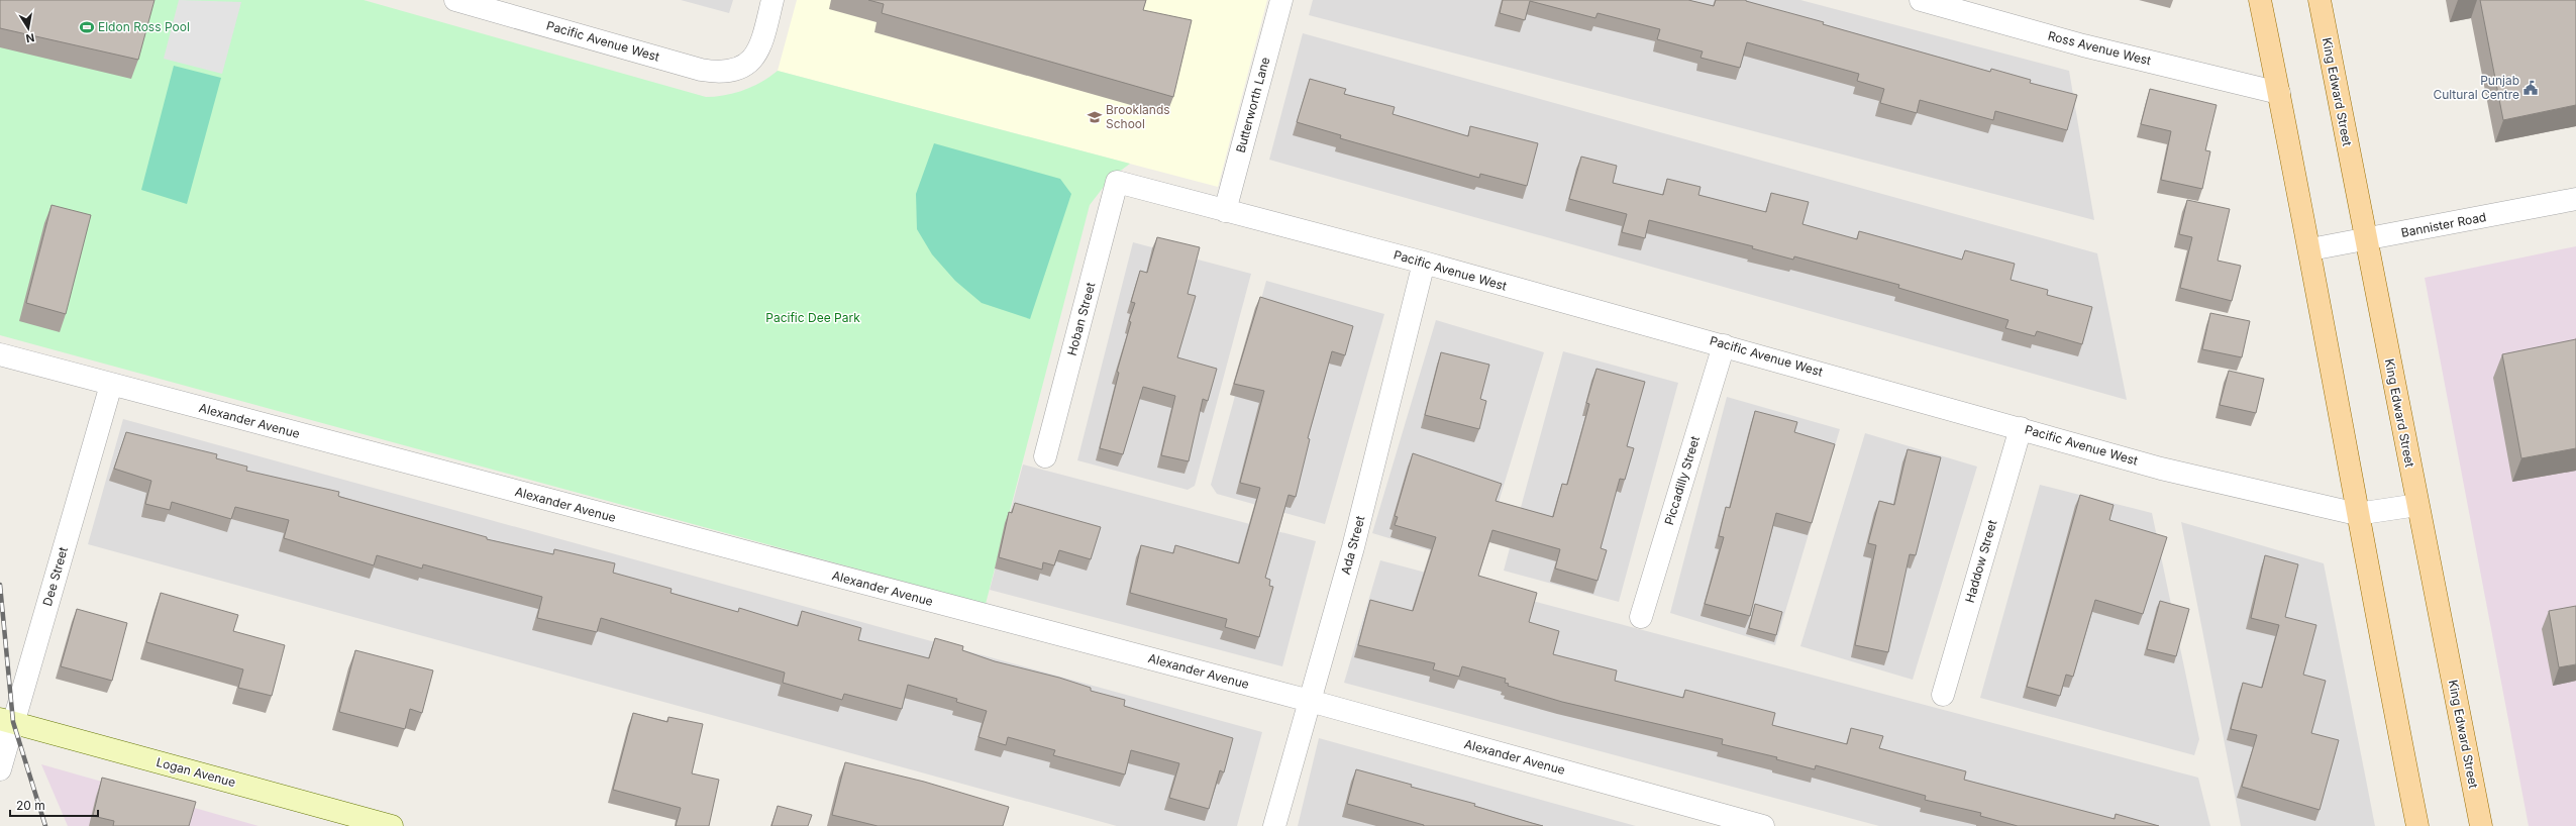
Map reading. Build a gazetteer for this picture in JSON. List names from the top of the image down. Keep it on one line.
{"streets":{"main road":["King Edward Street","Logan Avenue"],"street":["Pacific Avenue West","Ross Avenue West","Butterworth Lane","Bannister Road","Hoban Street","Alexander Avenue","Piccadilly Street","Ada Street","Haddow Street","Dee Street"]},"crossings":[["Pacific Avenue West","King Edward Street"],["Pacific Avenue West","Butterworth Lane"],["Pacific Avenue West","Hoban Street"],["Pacific Avenue West","Piccadilly Street"],["Pacific Avenue West","Ada Street"],["Pacific Avenue West","Haddow Street"],["King Edward Street","Bannister Road"],["Alexander Avenue","Ada Street"],["Alexander Avenue","Dee Street"],["Dee Street","Logan Avenue"]],"parks":["Pacific Dee Park"],"places":{"sports":["Eldon Ross Pool"],"public building":["Punjab Cultural Centre"],"school or university":["Brooklands School"]},"scale_bar":"20 m","north":"bottom"}
